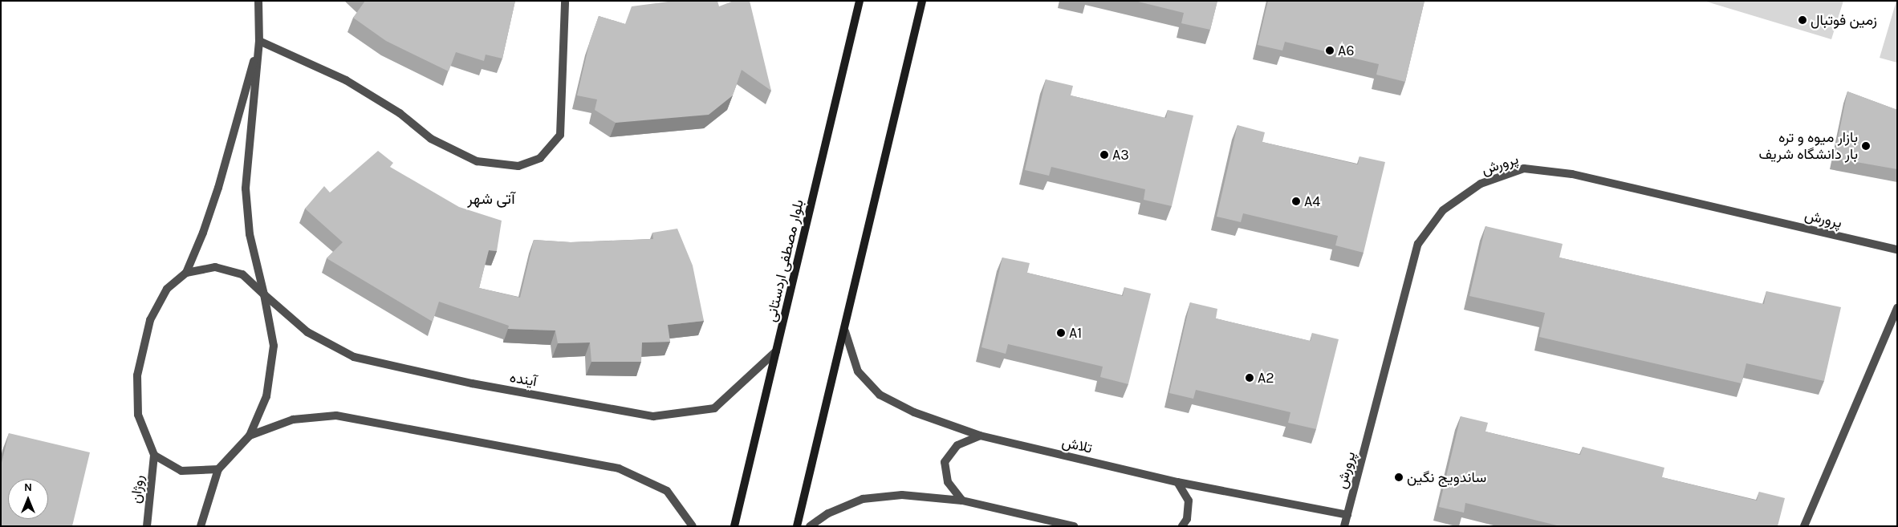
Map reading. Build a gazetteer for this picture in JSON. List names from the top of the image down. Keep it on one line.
{"streets":{"main road":["بلوار مصطفی اردستانی"],"street":["پرورش","آینده","تلاش","روژان"]},"crossings":[["پرورش","تلاش"],["بلوار مصطفی اردستانی","آینده"]],"districts":["آتی شهر"],"places":["زمین فوتبال","A6","بازار میوه و تره بار دانشگاه شریف","A3","A4","A1","A2","ساندویج نگین"],"north":"top"}
